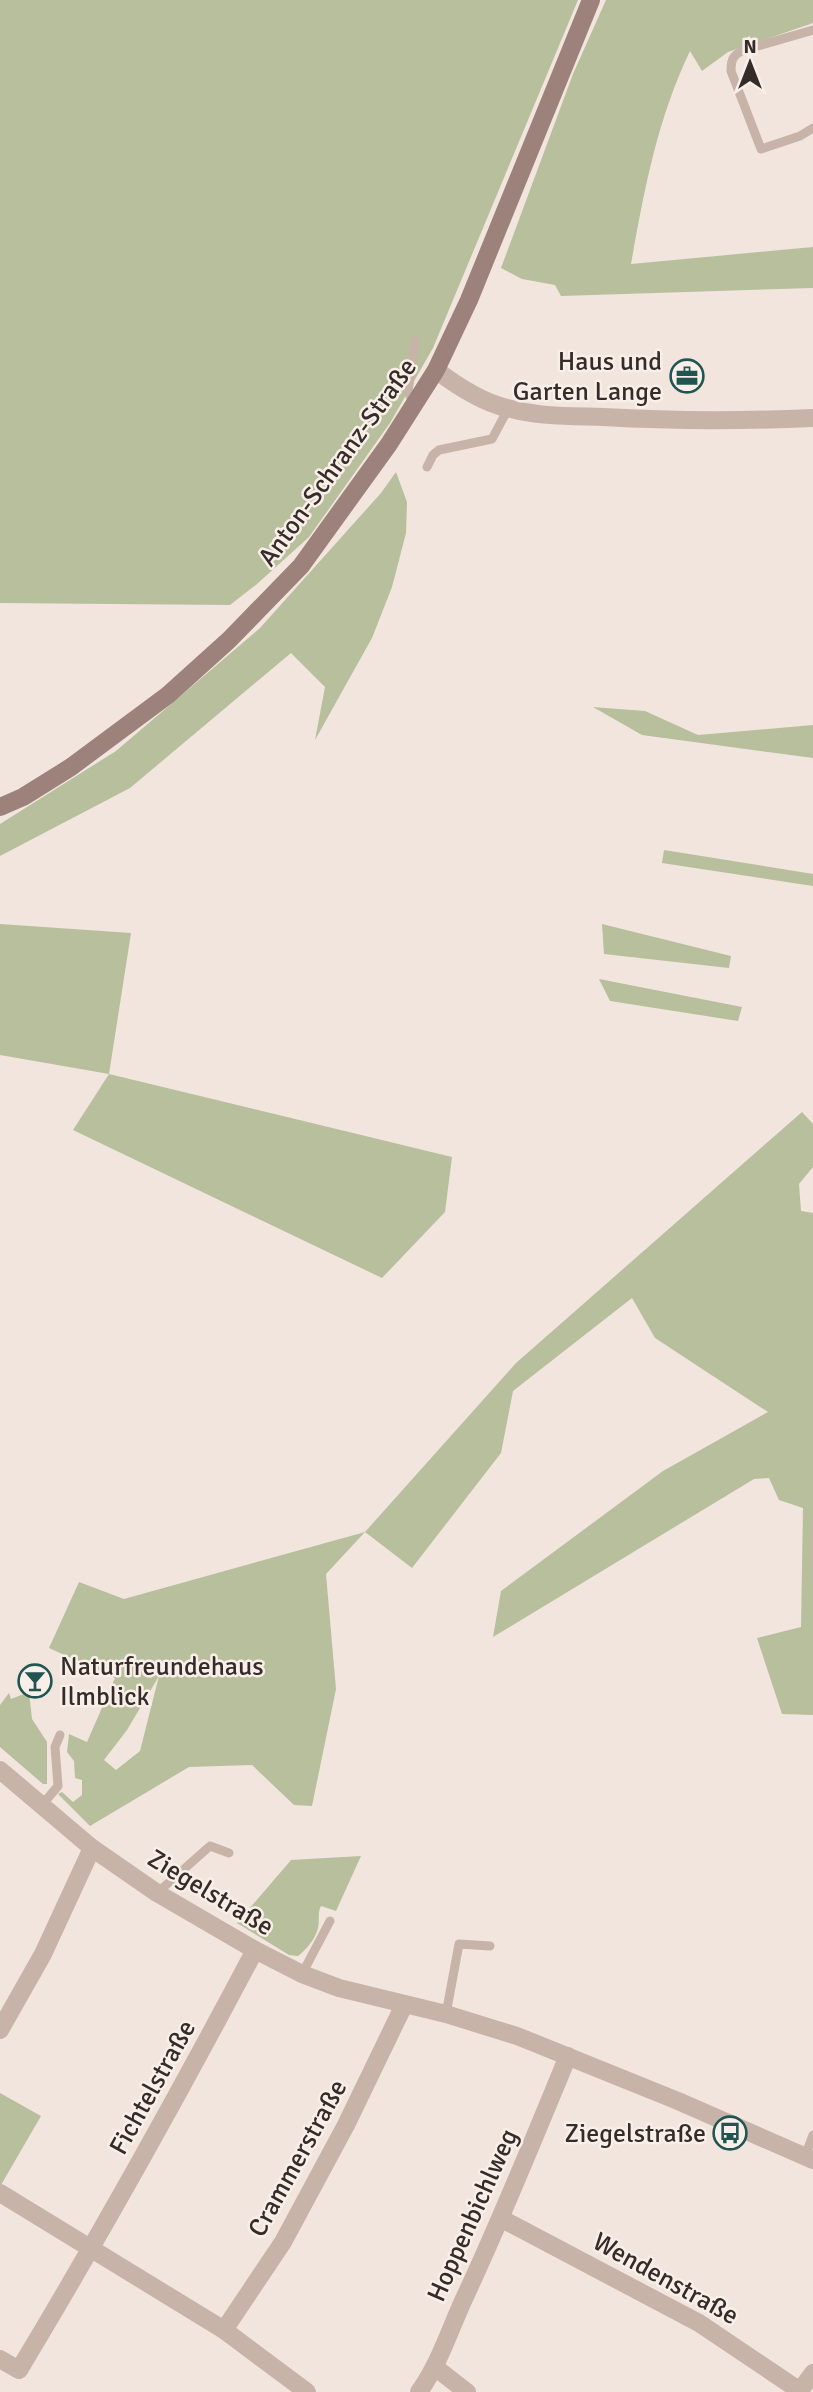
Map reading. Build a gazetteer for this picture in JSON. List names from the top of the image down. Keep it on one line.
{"streets":{"main road":["Anton-Schranz-Straße"],"street":["Ziegelstraße","Fichtelstraße","Crammerstraße","Hoppenbichlweg","Wendenstraße"]},"crossings":[["Ziegelstraße","Fichtelstraße"],["Ziegelstraße","Crammerstraße"],["Ziegelstraße","Hoppenbichlweg"],["Hoppenbichlweg","Wendenstraße"]],"places":{"office":["Haus und Garten Lange"],"bar":["Naturfreundehaus Ilmblick"],"bus stop":["Ziegelstraße"]},"north":"top"}
